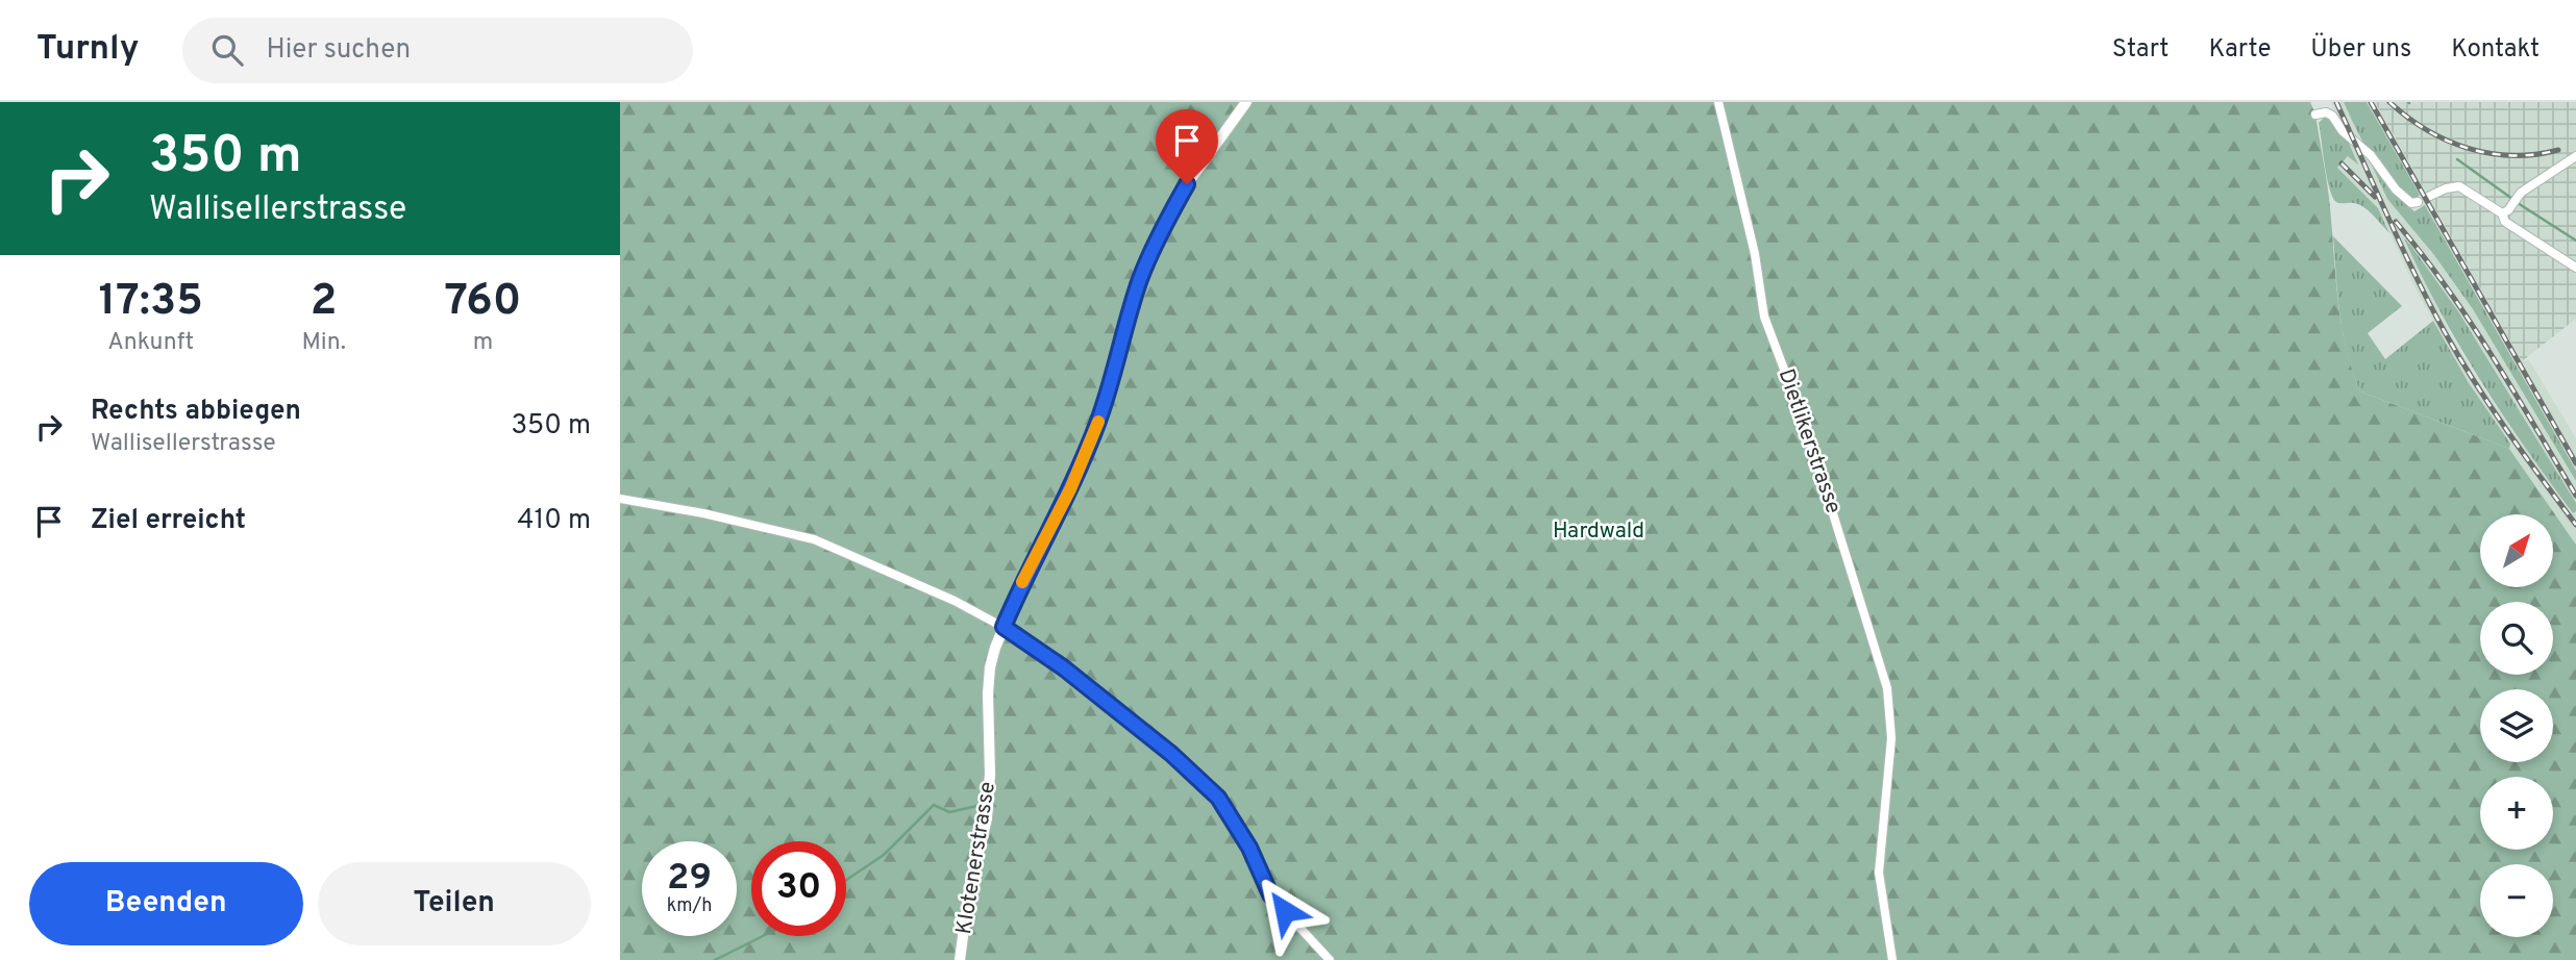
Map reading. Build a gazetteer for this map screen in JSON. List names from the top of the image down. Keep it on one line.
{"streets":{"street":["Dietlikerstrasse","Klotenerstrasse"]},"parks":["Hardwald"],"north":"top right","page":{"header":"Turnly","search":"Hier suchen","nav":["Start","Karte","Über uns","Kontakt"],"turn":["350 m","Wallisellerstrasse"],"eta":["17:35","Ankunft","2","Min.","760","m"],"list":[{"name":"Rechts abbiegen","note":"Wallisellerstrasse","value":"350 m"},{"name":"Ziel erreicht","value":"410 m"}],"map_buttons":["+","−"],"speed":"29 km/h","limit":"30","buttons":["Beenden","Teilen"]}}
